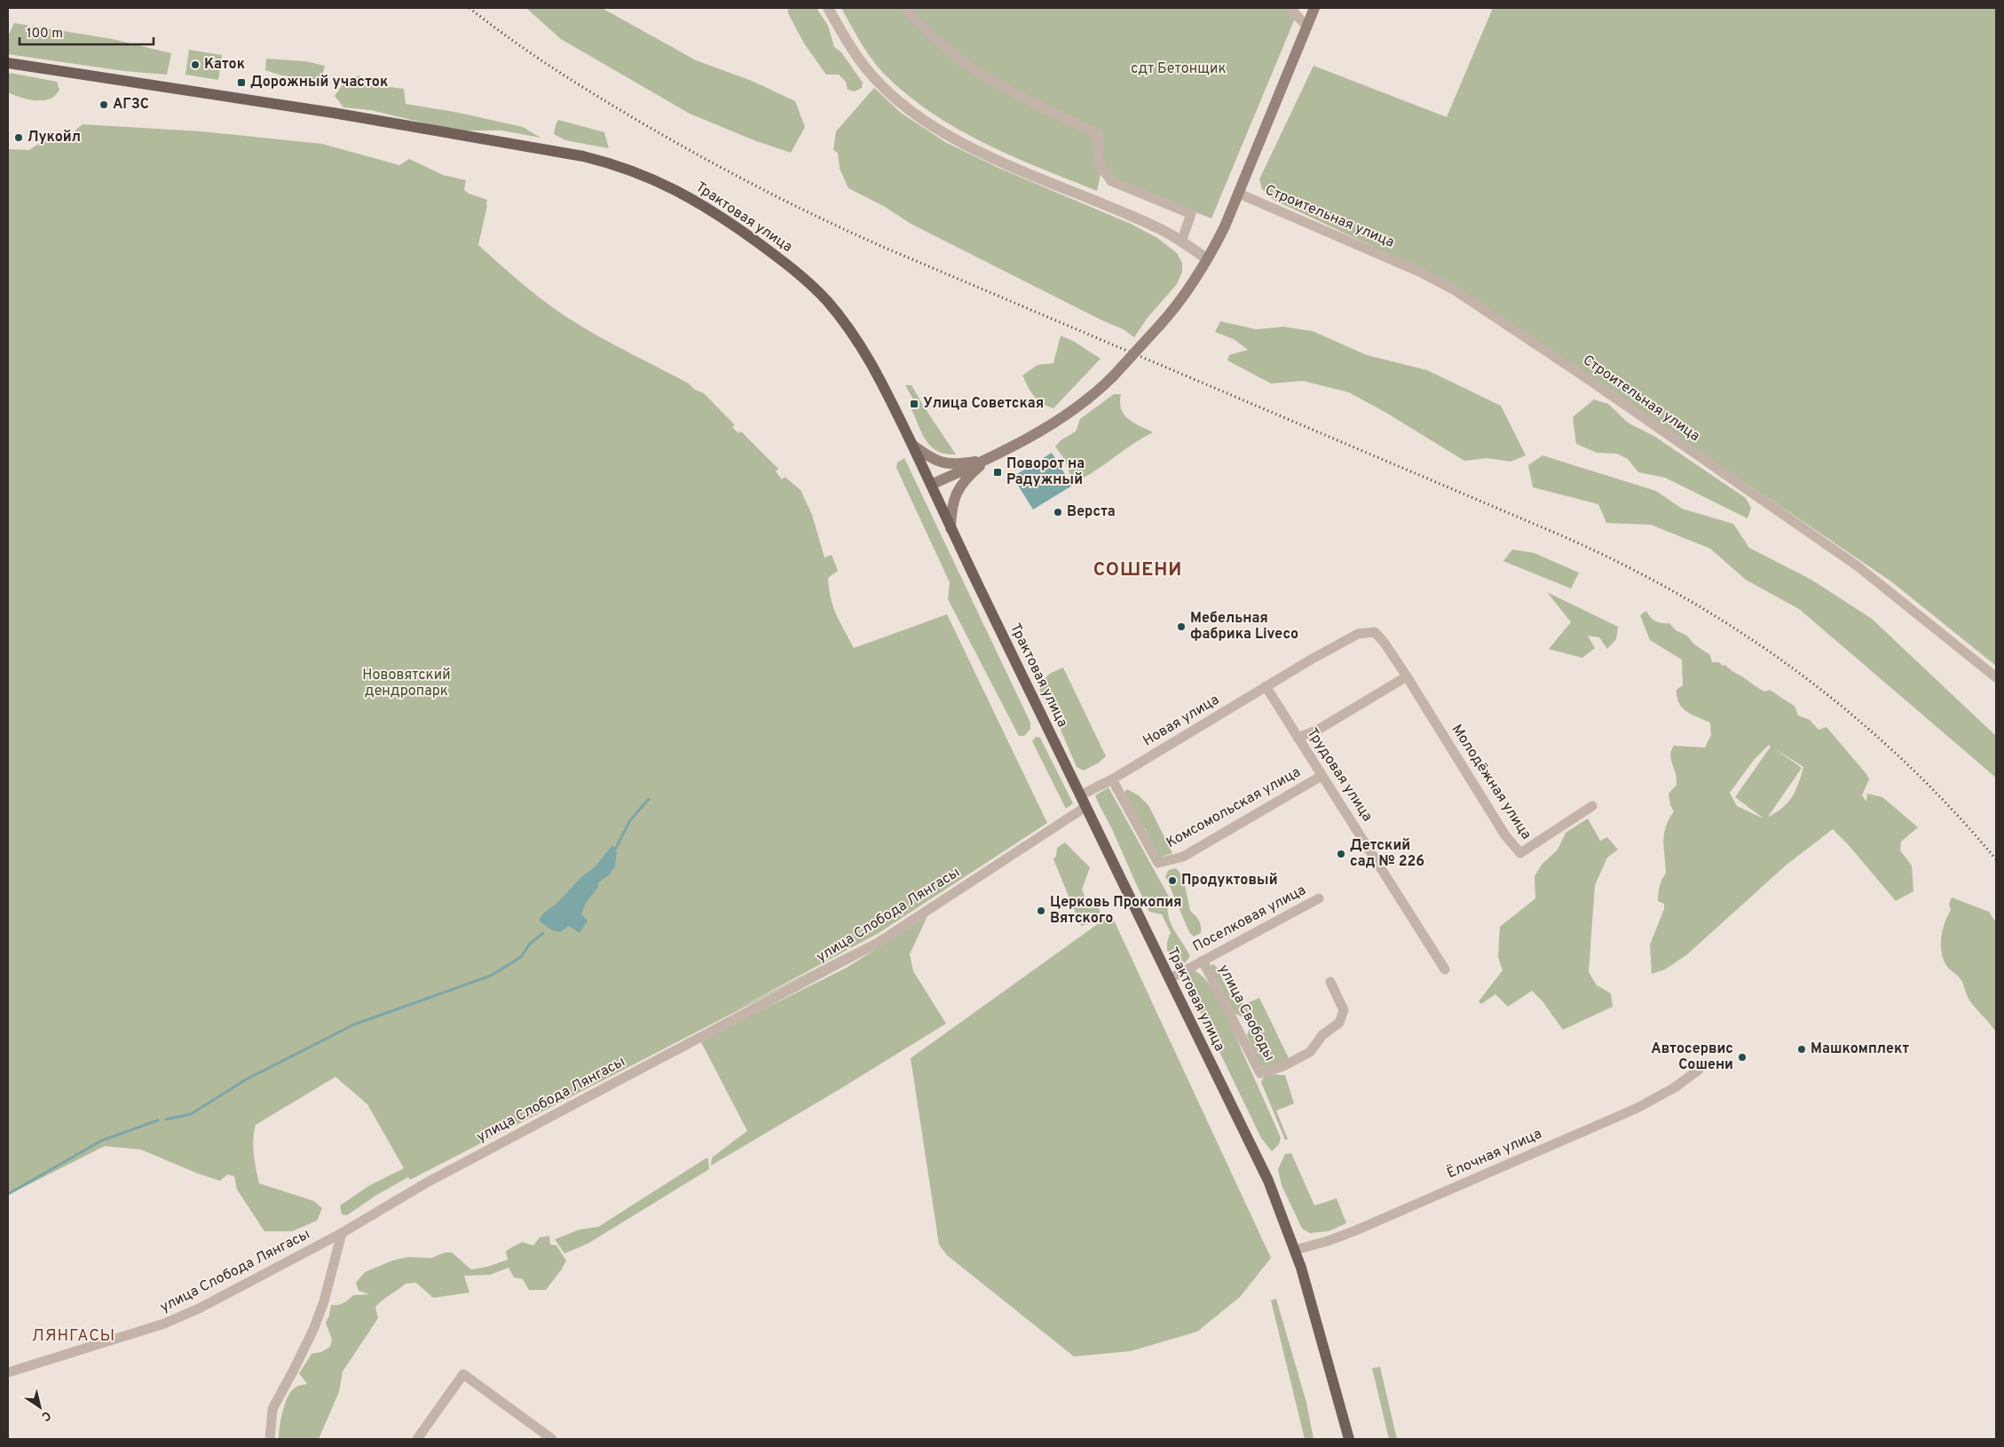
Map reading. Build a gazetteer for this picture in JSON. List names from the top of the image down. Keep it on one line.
{"streets":{"main road":["Трактовая улица"],"street":["Строительная улица","Новая улица","Трудовая улица","Молодёжная улица","Комсомольская улица","улица Слобода Лянгасы","Поселковая улица","улица Свободы","Ёлочная улица"]},"crossings":[["Трактовая улица","Новая улица"],["Трактовая улица","улица Слобода Лянгасы"],["Трактовая улица","Поселковая улица"],["Трактовая улица","Ёлочная улица"],["Новая улица","Трудовая улица"],["Новая улица","Молодёжная улица"],["Новая улица","Комсомольская улица"],["Трудовая улица","Молодёжная улица"],["Трудовая улица","Комсомольская улица"],["Поселковая улица","улица Свободы"]],"districts":["СОШЕНИ","ЛЯНГАСЫ"],"parks":["сдт Бетонщик","Нововятский дендропарк"],"places":{"other":["Каток","АГЗС","Лукойл","Верста","Мебельная фабрика Liveco","Детский сад № 226","Продуктовый","Церковь Прокопия Вятского","Машкомплект","Автосервис Сошени"],"transit":["Дорожный участок","Улица Советская","Поворот на Радужный"]},"scale_bar":"100 m","north":"bottom right"}
